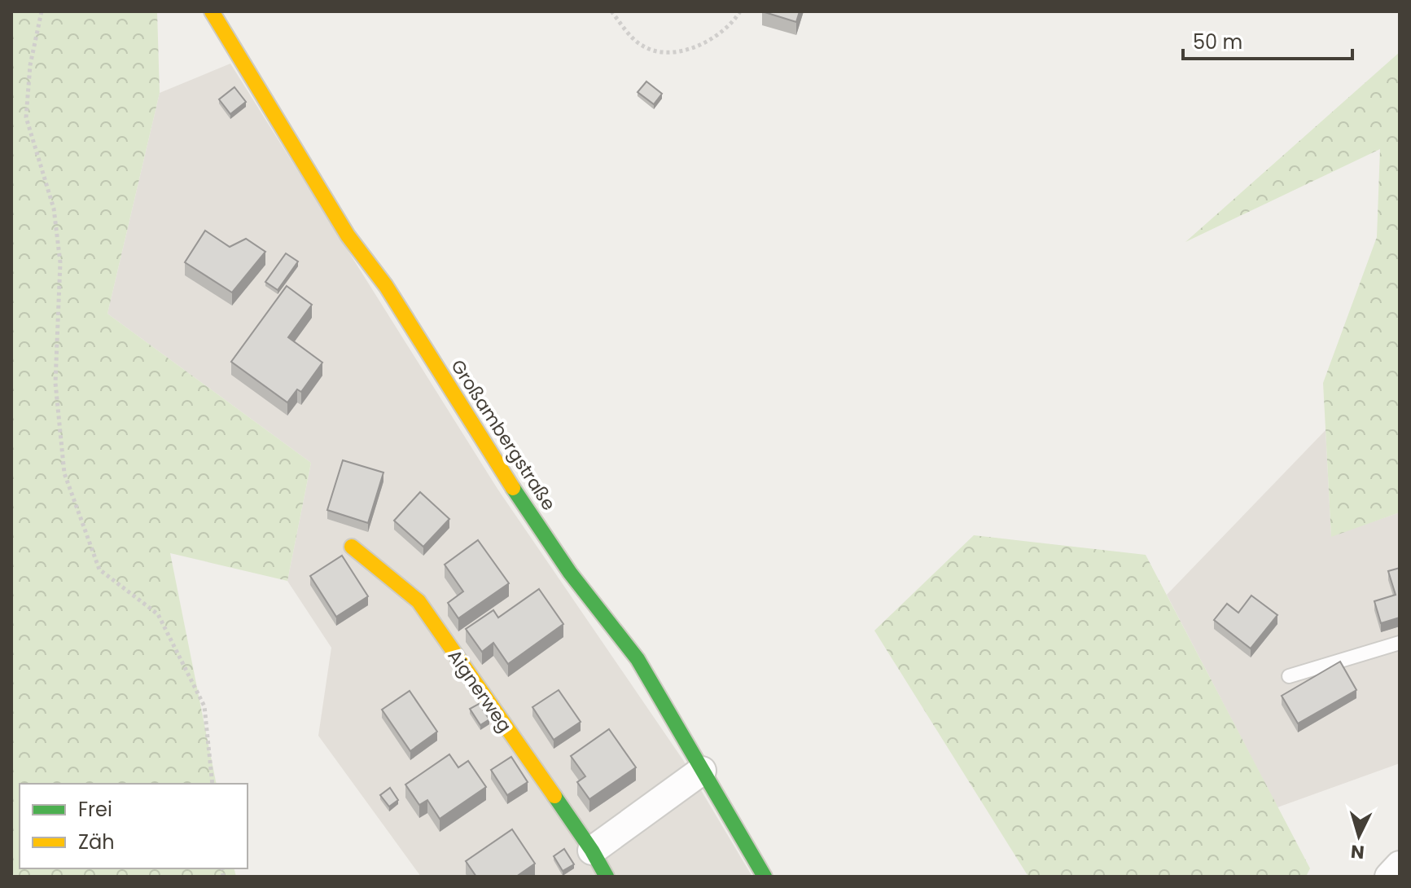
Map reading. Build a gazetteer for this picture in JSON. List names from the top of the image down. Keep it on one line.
{"streets":{"street":["Großambergstraße","Aignerweg"]},"legend":["Frei","Zäh"],"scale_bar":"50 m","north":"bottom"}
